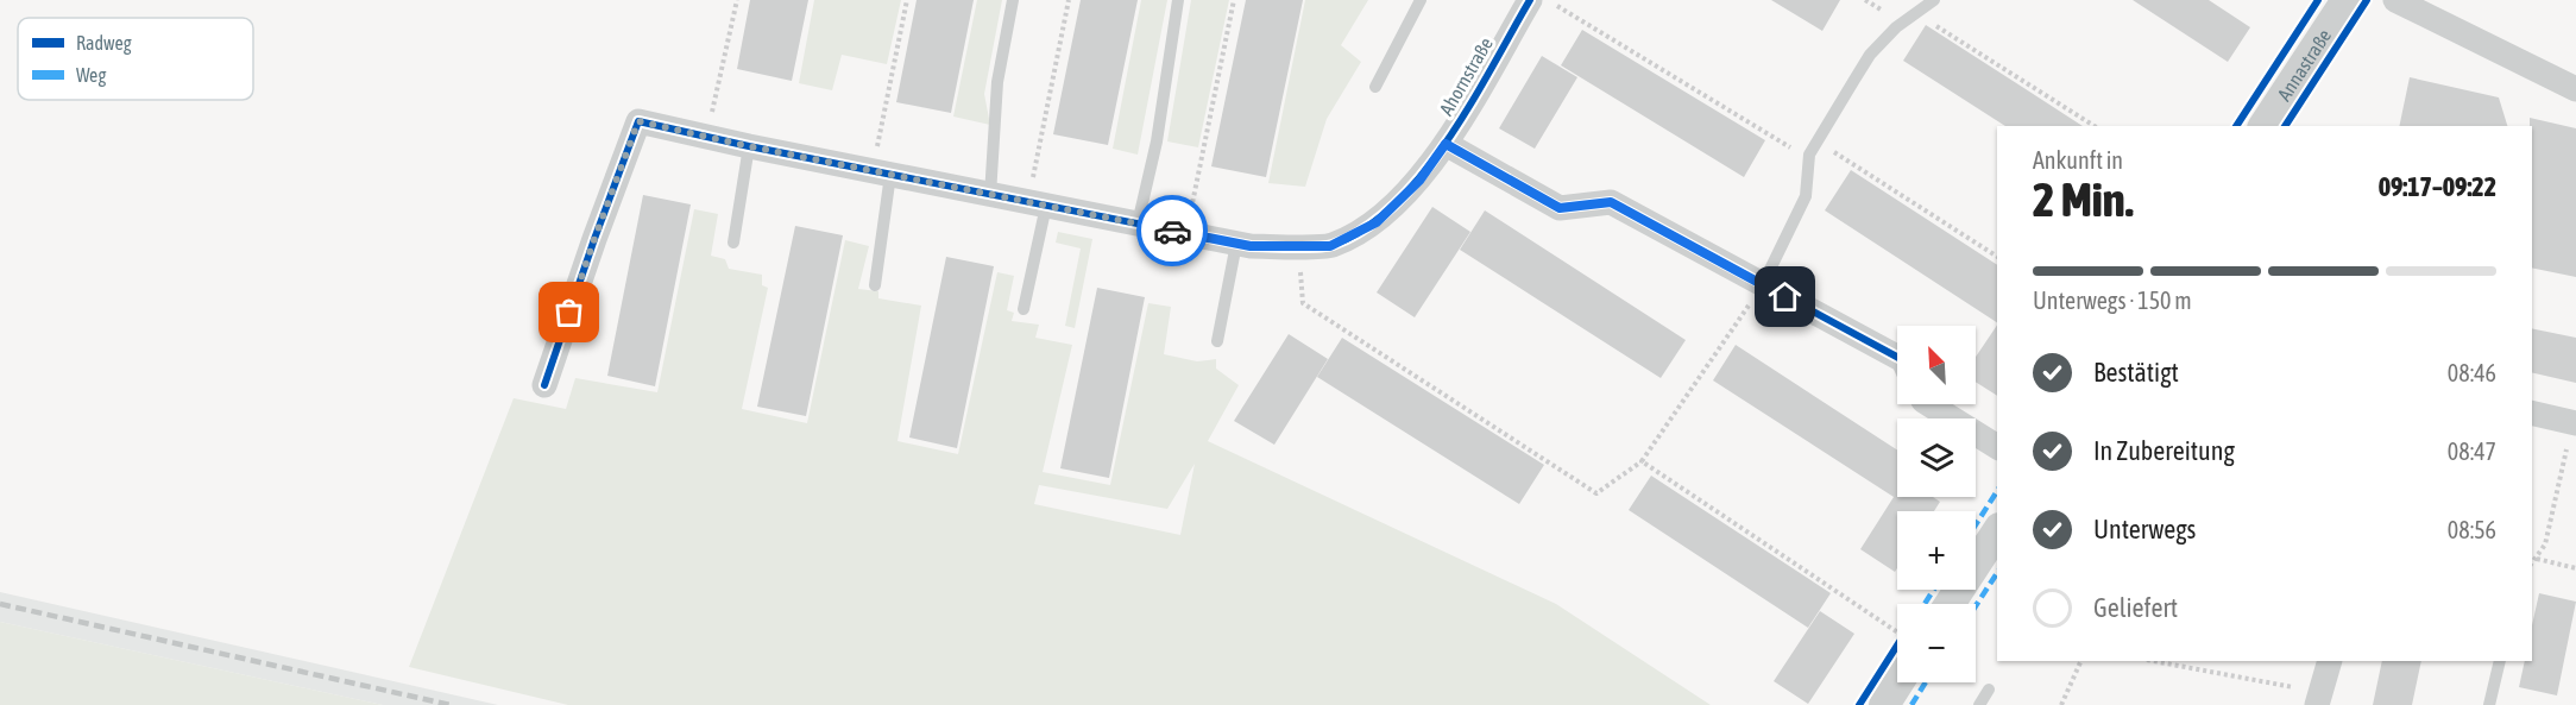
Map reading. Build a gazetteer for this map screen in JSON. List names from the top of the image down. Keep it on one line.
{"streets":{"street":["Annastraße","Ahornstraße"]},"legend":["Radweg","Weg"],"north":"top left","page":{"heading":["2 Min.","Ankunft in","09:17–09:22"],"bar":"Unterwegs · 150 m","map_buttons":["+","−"],"list":[["Bestätigt","08:46"],["In Zubereitung","08:47"],["Unterwegs","08:56"],"Geliefert"]}}
